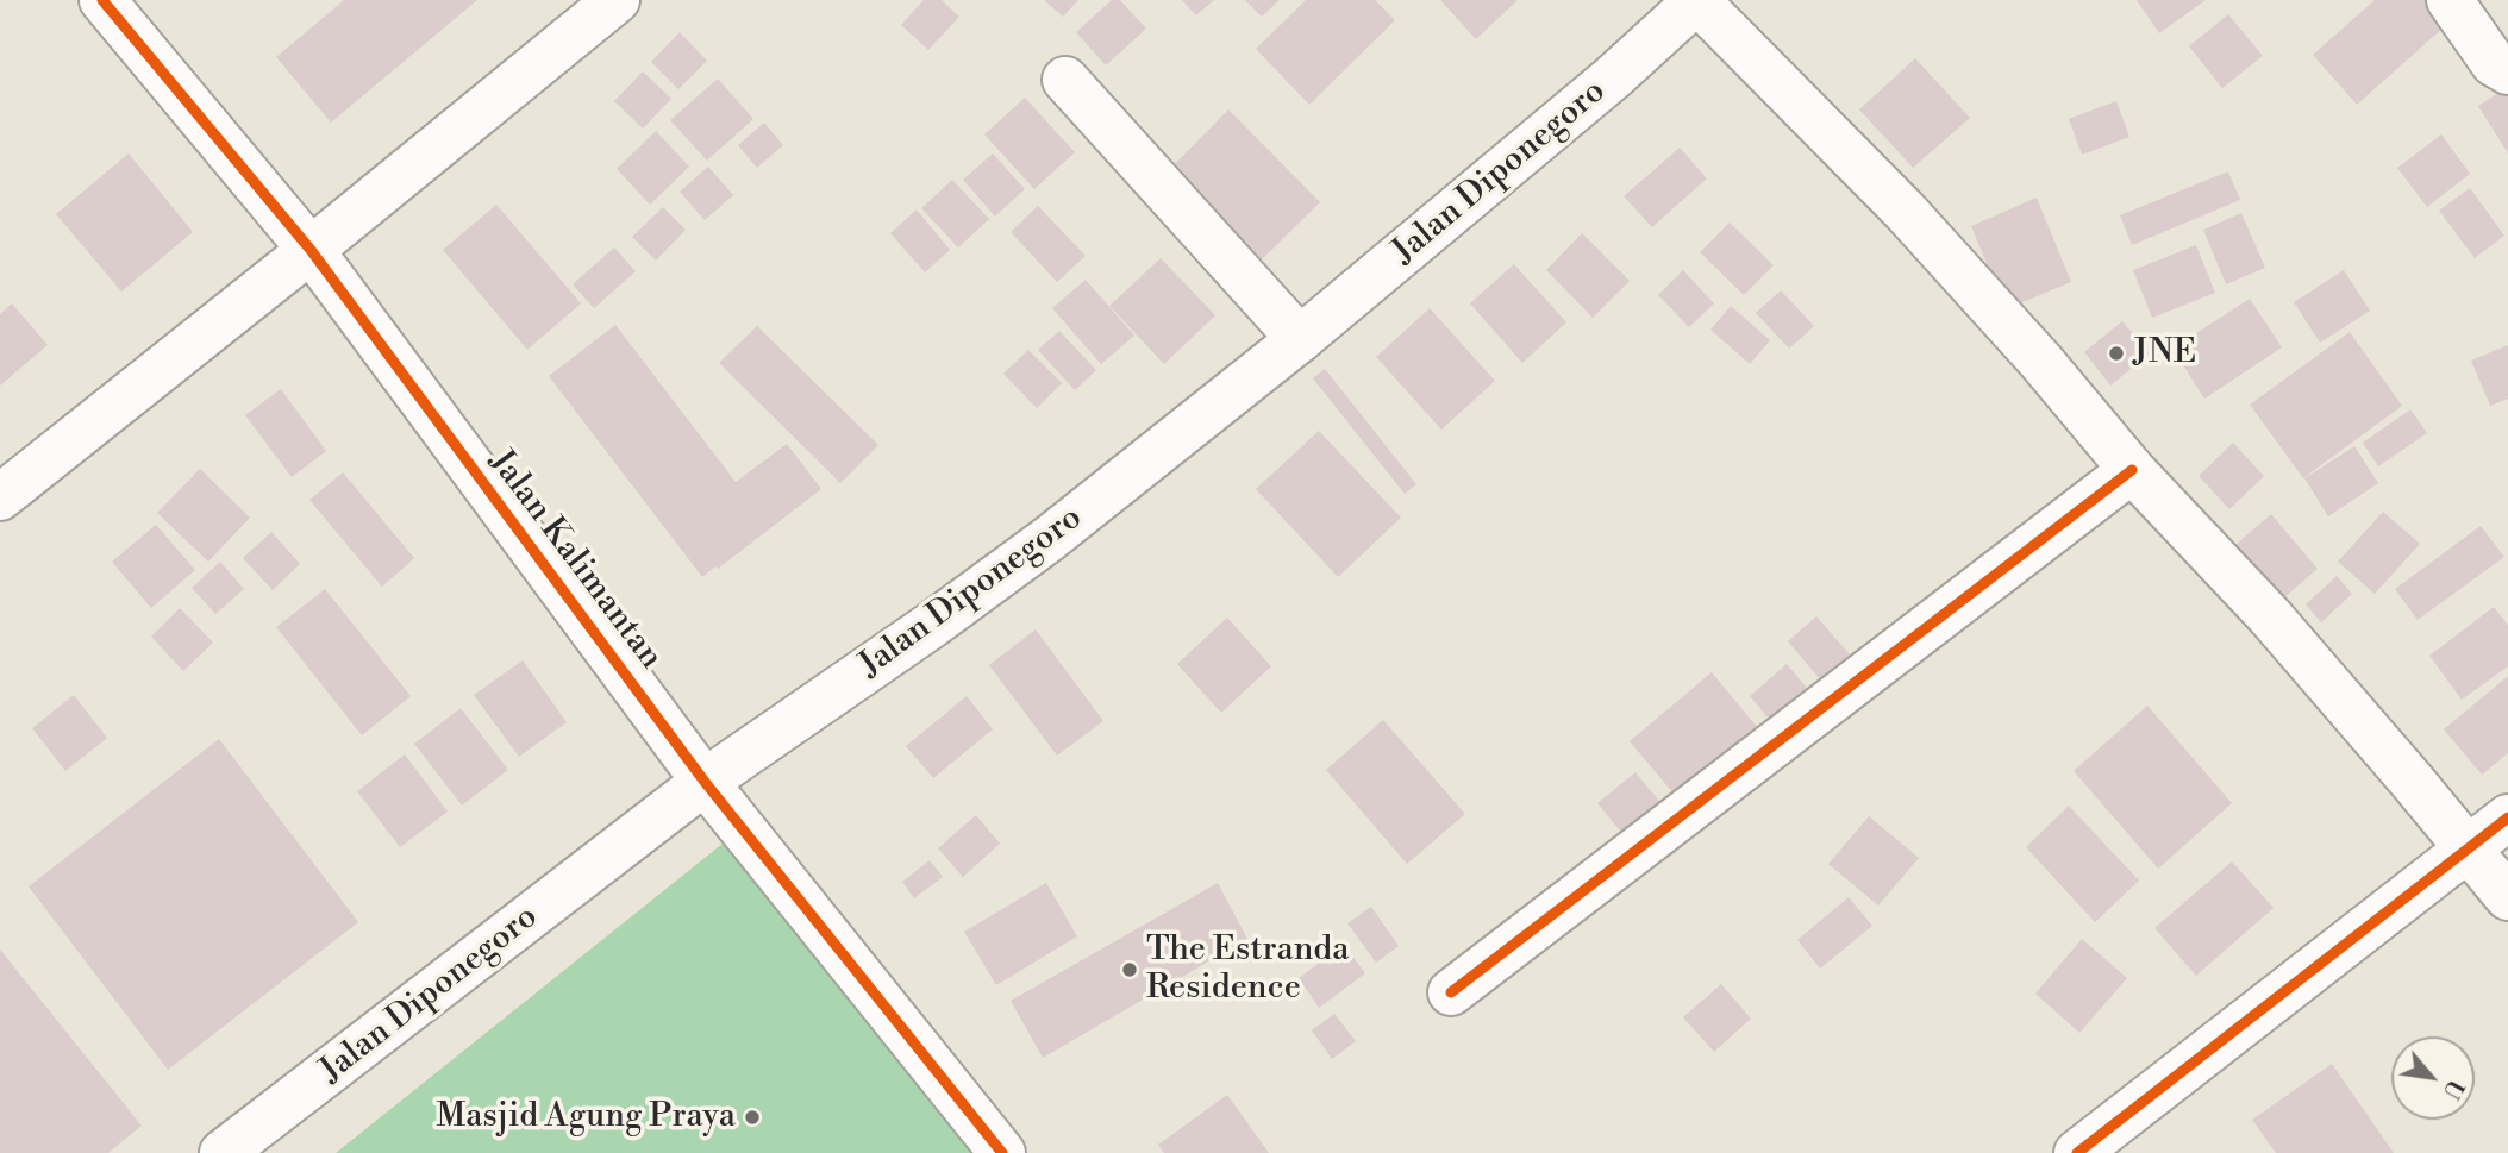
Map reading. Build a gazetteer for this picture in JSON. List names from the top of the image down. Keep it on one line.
{"streets":{"street":["Jalan Diponegoro","Jalan Kalimantan"]},"crossings":[["Jalan Diponegoro","Jalan Kalimantan"]],"places":["JNE","The Estranda Residence","Masjid Agung Praya"],"north":"bottom right"}
